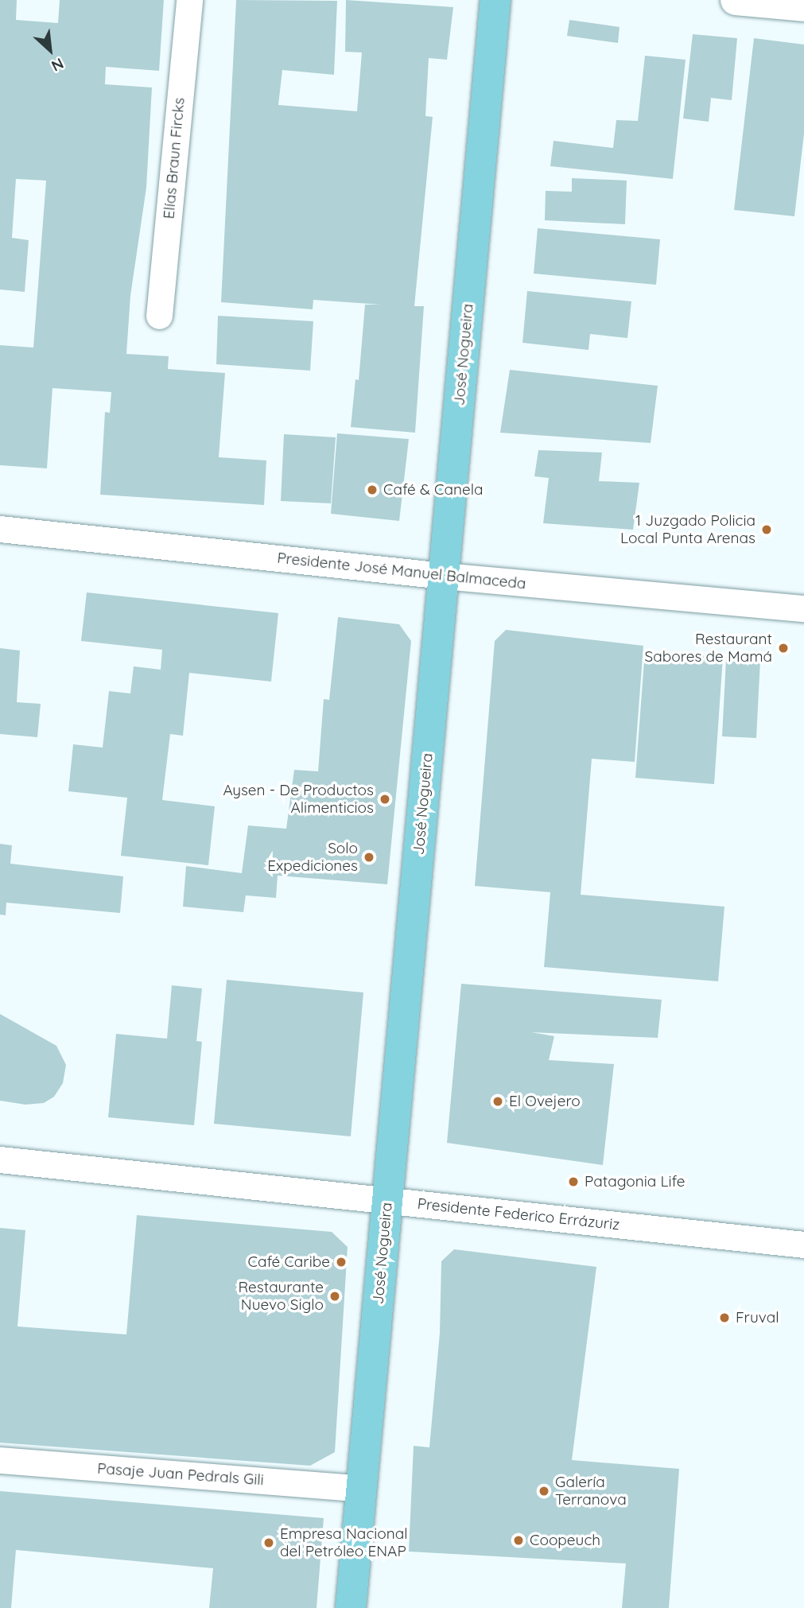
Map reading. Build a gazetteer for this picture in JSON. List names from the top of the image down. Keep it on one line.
{"streets":{"main road":["José Nogueira"],"street":["Elías Braun Fircks","Presidente José Manuel Balmaceda","Presidente Federico Errázuriz","Pasaje Juan Pedrals Gili"]},"crossings":[["José Nogueira","Presidente José Manuel Balmaceda"],["José Nogueira","Presidente Federico Errázuriz"],["José Nogueira","Pasaje Juan Pedrals Gili"]],"places":["Café & Canela","1 Juzgado Policia Local Punta Arenas","Restaurant Sabores de Mamá","Aysen - De Productos Alimenticios","Solo Expediciones","El Ovejero","Patagonia Life","Café Caribe","Restaurante Nuevo Siglo","Fruval","Galería Terranova","Coopeuch","Empresa Nacional del Petróleo ENAP"],"north":"bottom right"}
